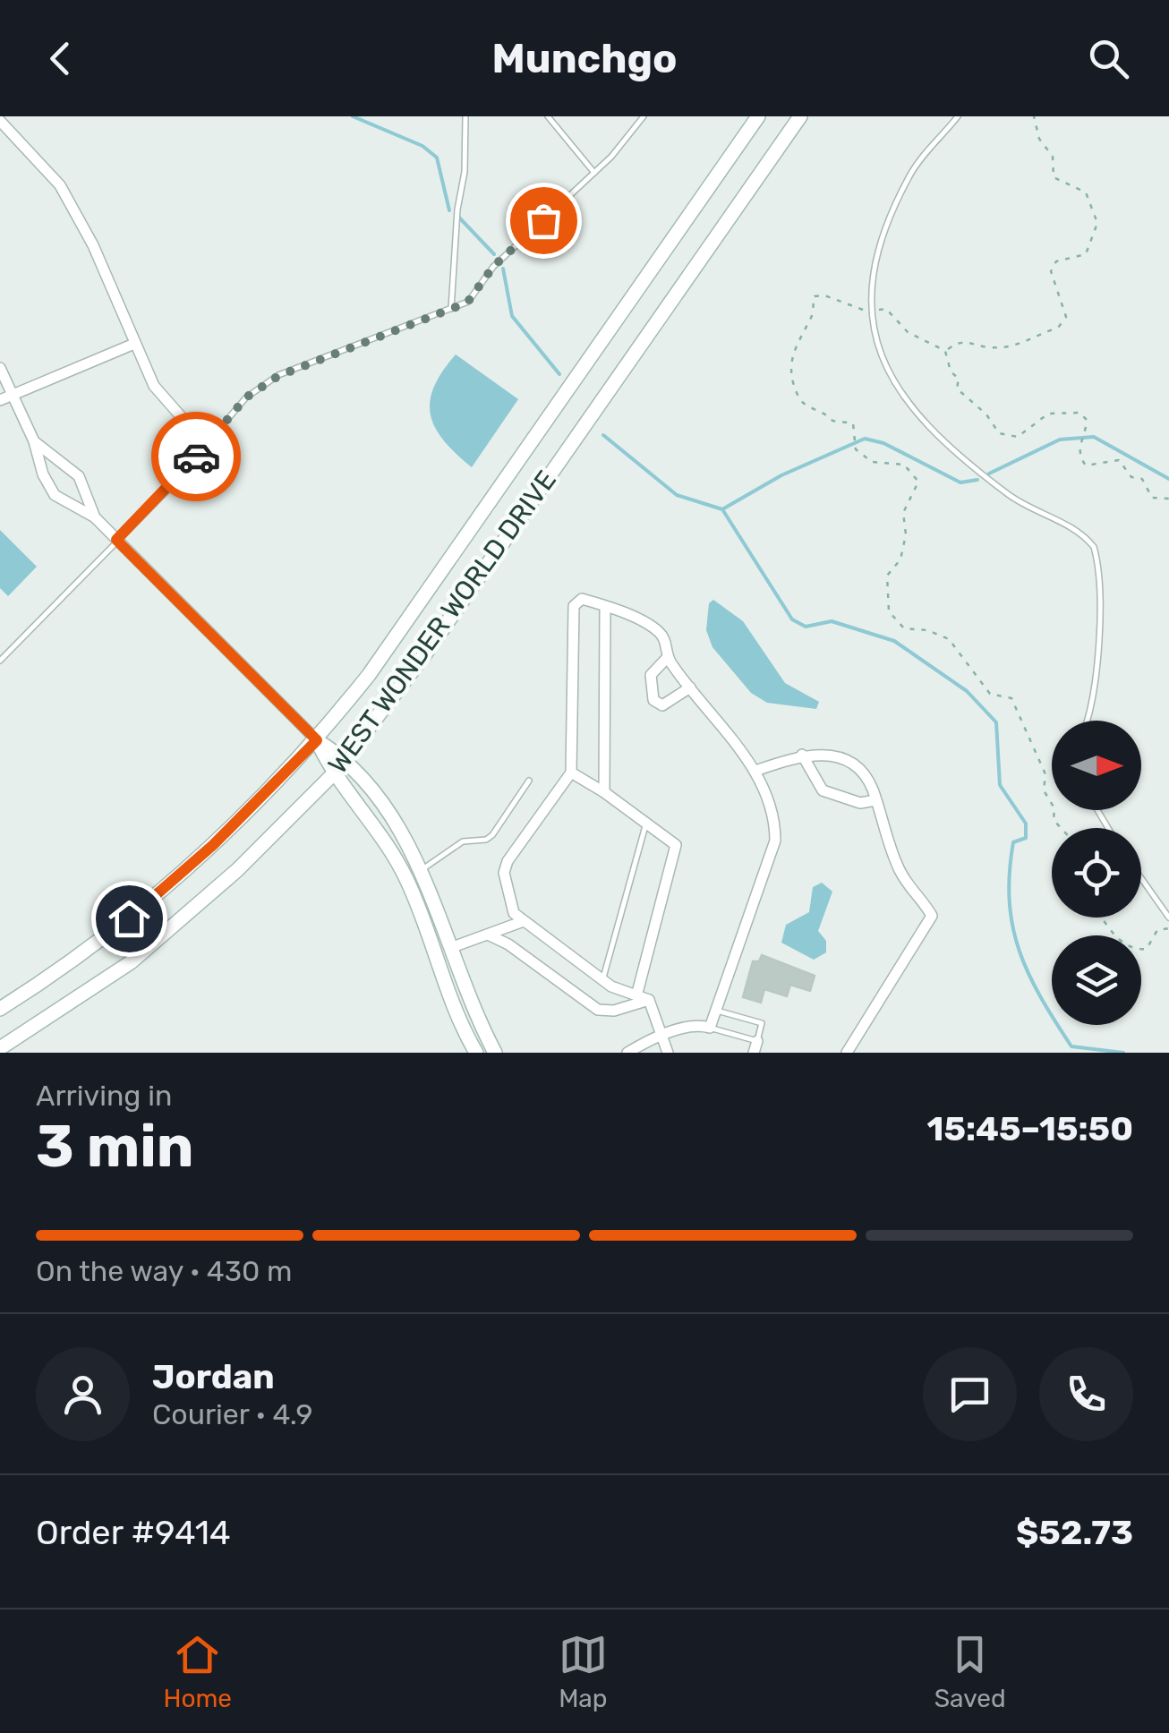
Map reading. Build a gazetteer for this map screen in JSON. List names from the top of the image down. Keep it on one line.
{"streets":{"main road":["WEST WONDER WORLD DRIVE"]},"north":"right","page":{"header":"Munchgo","heading":["3 min","Arriving in","15:45–15:50"],"panel":["Jordan","Courier · 4.9","Order #9414","$52.73"],"bar":"On the way · 430 m","tabs":["Home","Map","Saved"]}}
